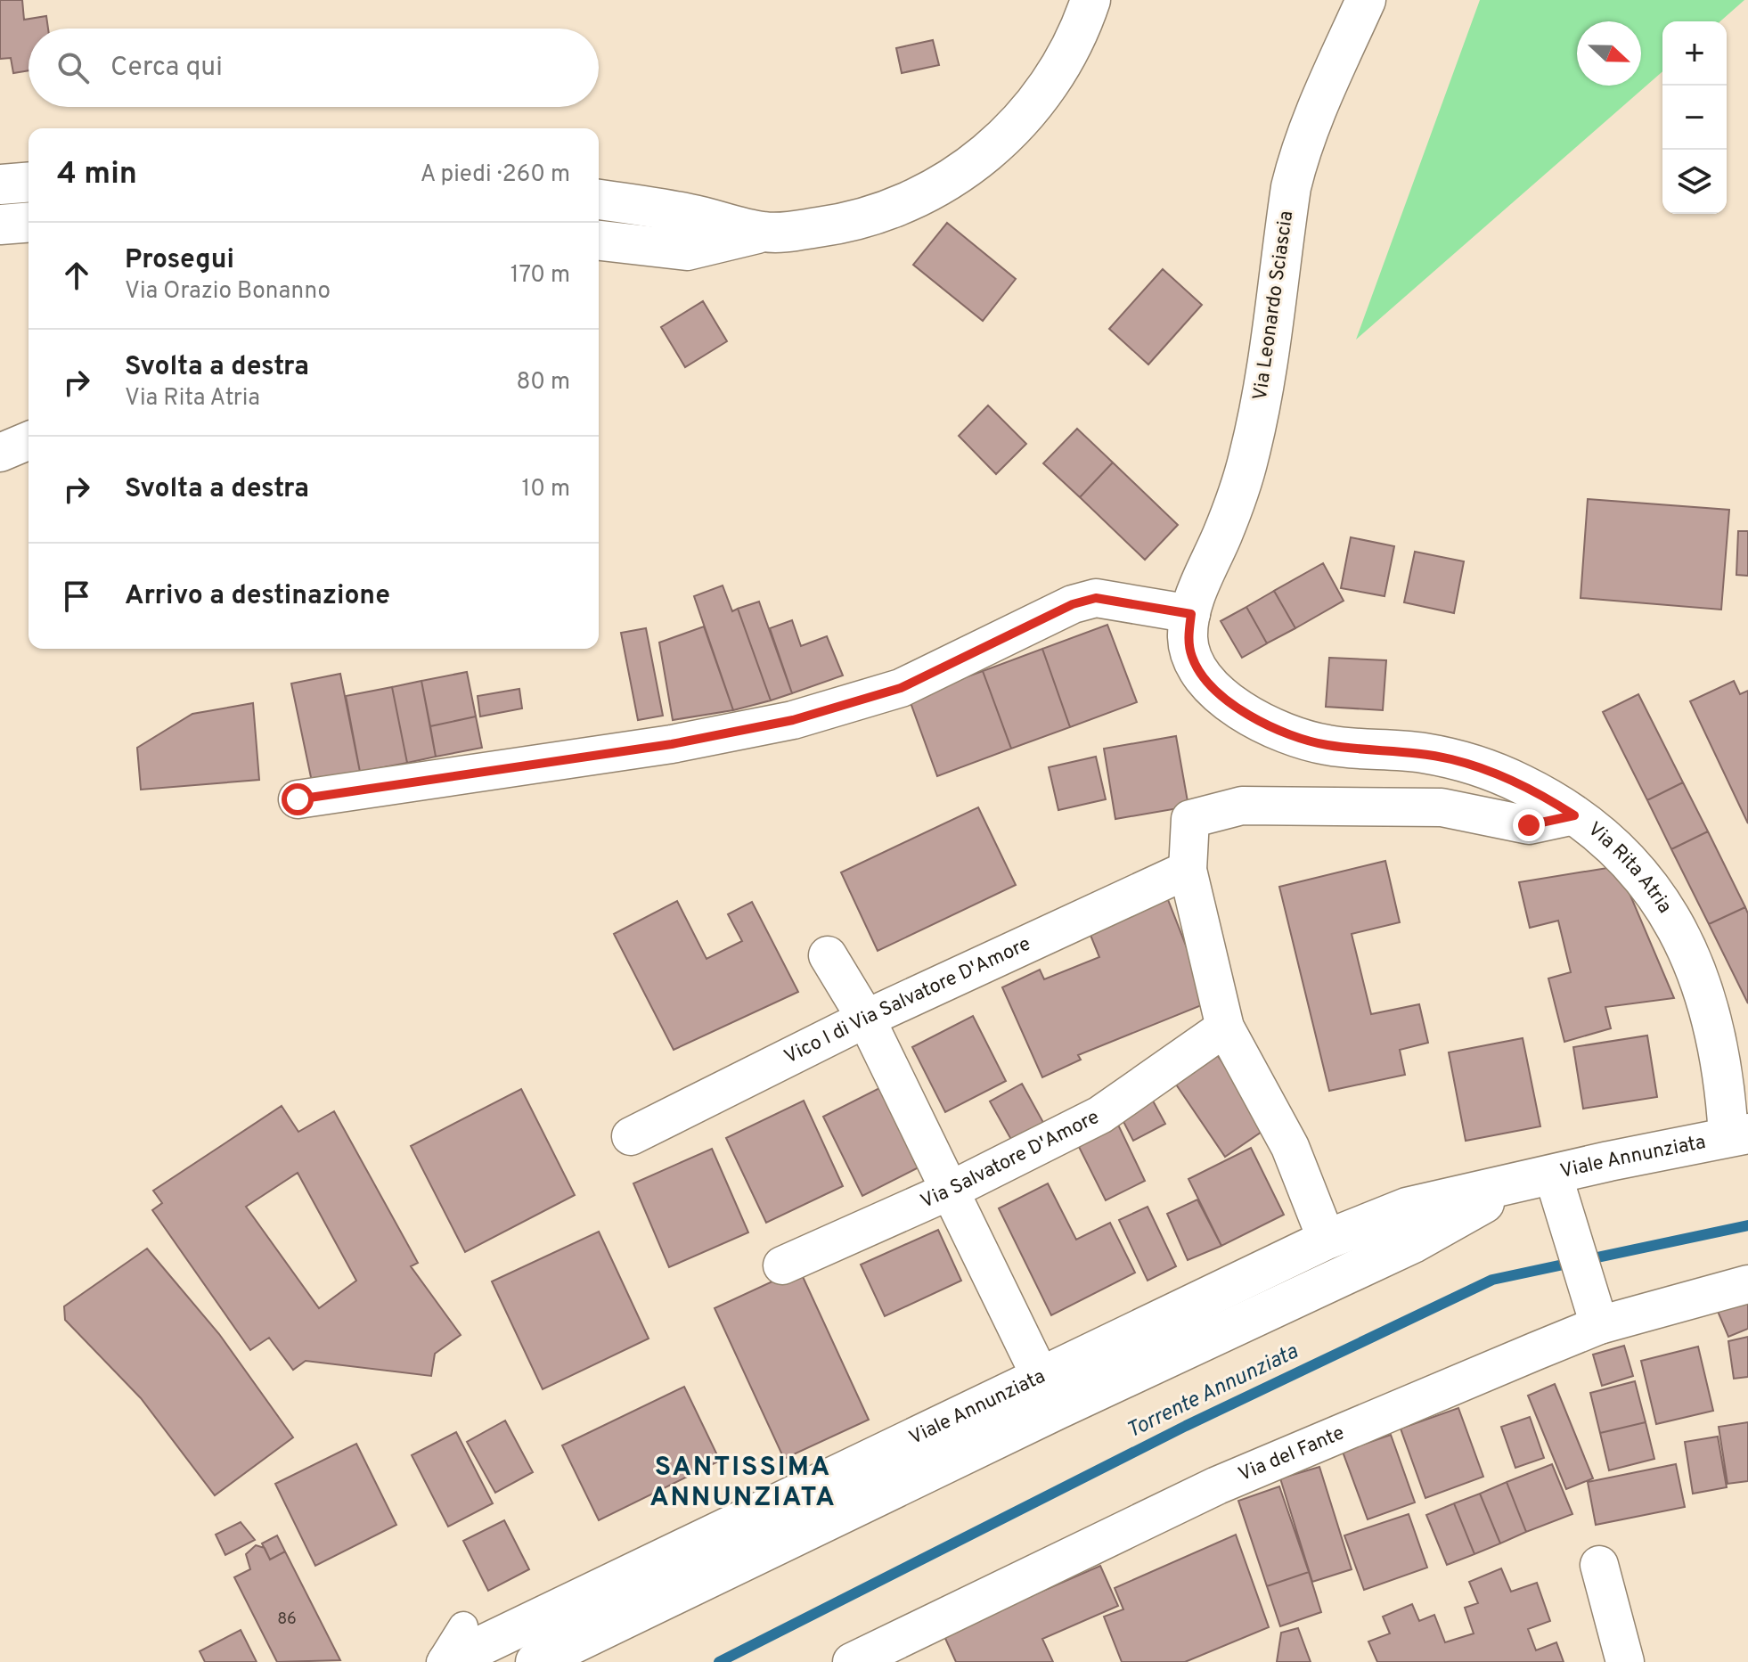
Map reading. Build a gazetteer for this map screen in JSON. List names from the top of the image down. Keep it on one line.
{"streets":{"main road":["Via Leonardo Sciascia","Via Rita Atria","Viale Annunziata"],"street":["Vico I di Via Salvatore D'Amore","Via Salvatore D'Amore","Via del Fante"]},"crossings":[["Via Leonardo Sciascia","Via Rita Atria"],["Via Rita Atria","Viale Annunziata"]],"districts":["SANTISSIMA ANNUNZIATA"],"water":["Torrente Annunziata"],"house_numbers":["86"],"north":"right","page":{"map_buttons":["+","−"],"search":"Cerca qui","heading":["4 min","A piedi · 260 m"],"list":[["Prosegui","Via Orazio Bonanno","170 m"],["Svolta a destra","Via Rita Atria","80 m"],["Svolta a destra","10 m"],"Arrivo a destinazione"]}}
